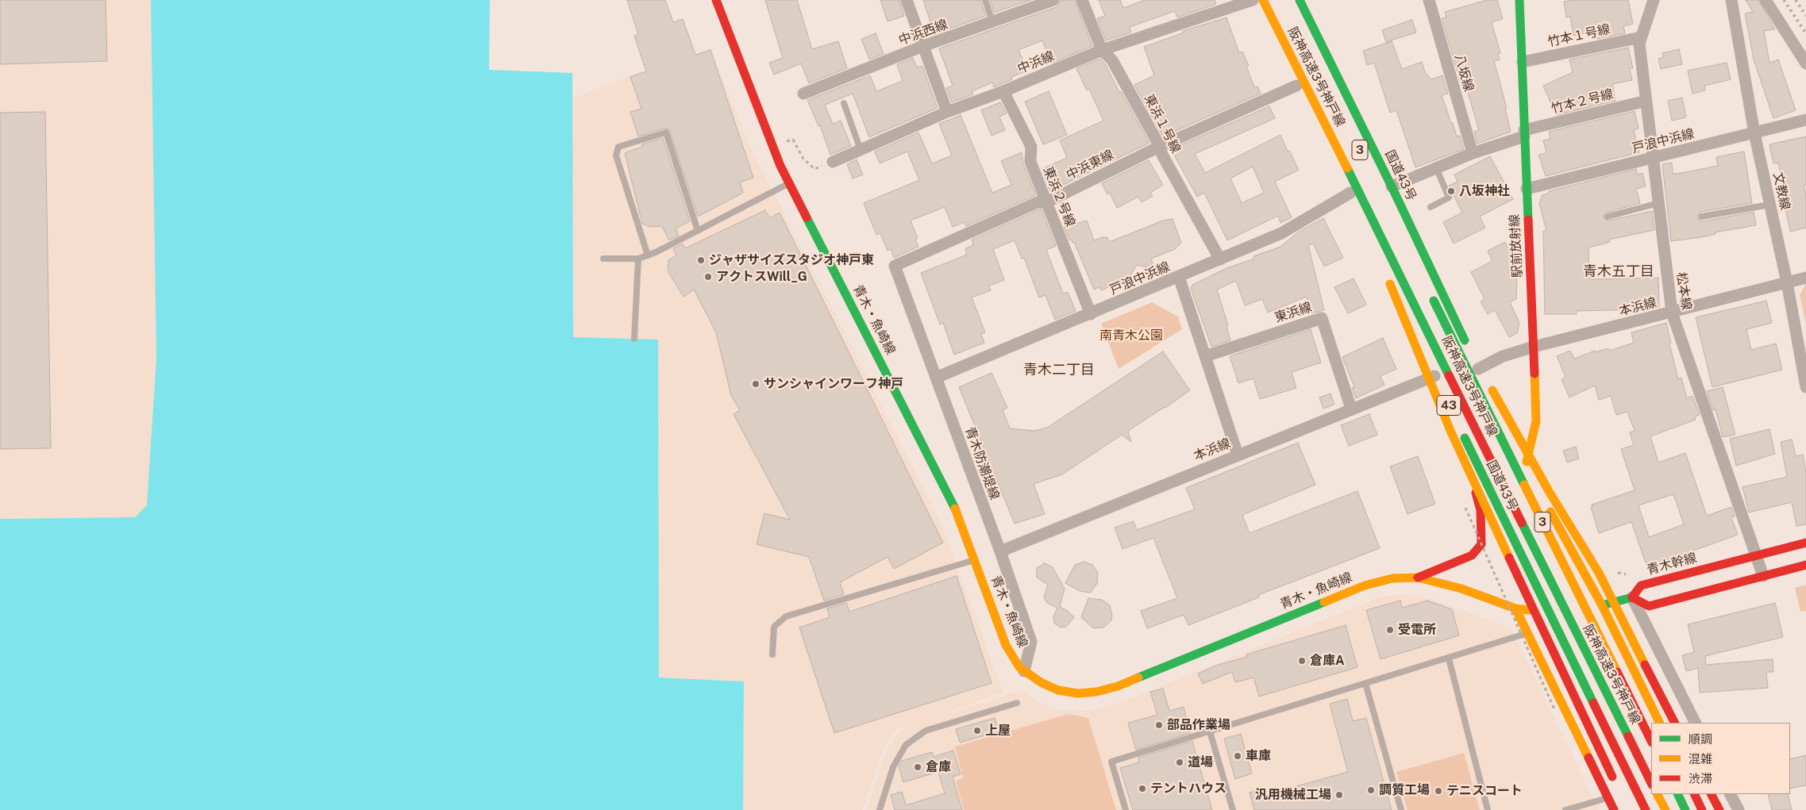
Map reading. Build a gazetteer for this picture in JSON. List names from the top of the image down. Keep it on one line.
{"streets":{"main road":["阪神高速3号神戸線","3","国道43号","駅前放射線","青木・魚崎線","43","青木幹線"],"street":["中浜西線","竹本１号線","中浜線","八坂線","竹本２号線","東浜１号線","戸浪中浜線","中浜東線","文教線","東浜２号線","松本線","本浜線","東浜線","青木防潮堤線"]},"crossings":[["竹本１号線","駅前放射線"],["竹本１号線","松本線"],["中浜線","東浜１号線"],["中浜線","東浜２号線"],["阪神高速3号神戸線","本浜線"],["竹本２号線","駅前放射線"],["竹本２号線","松本線"],["東浜１号線","戸浪中浜線"],["東浜１号線","中浜東線"],["戸浪中浜線","文教線"],["戸浪中浜線","東浜２号線"],["戸浪中浜線","駅前放射線"],["戸浪中浜線","松本線"],["戸浪中浜線","青木防潮堤線"],["中浜東線","東浜２号線"],["中浜東線","青木防潮堤線"],["国道43号","本浜線"],["国道43号","青木・魚崎線"],["文教線","本浜線"],["駅前放射線","本浜線"],["松本線","本浜線"],["松本線","青木幹線"],["本浜線","東浜線"],["本浜線","青木防潮堤線"],["青木・魚崎線","青木防潮堤線"],["青木・魚崎線","青木幹線"]],"districts":["青木五丁目","青木二丁目"],"parks":["南青木公園"],"places":["八坂神社","ジャザサイズスタジオ神戸東","アクトスWill_G","サンシャインワーフ神戸","受電所","倉庫A","部品作業場","上屋","車庫","道場","倉庫","テントハウス","調質工場","テニスコート","汎用機械工場"],"legend":["順調","混雑","渋滞"]}
